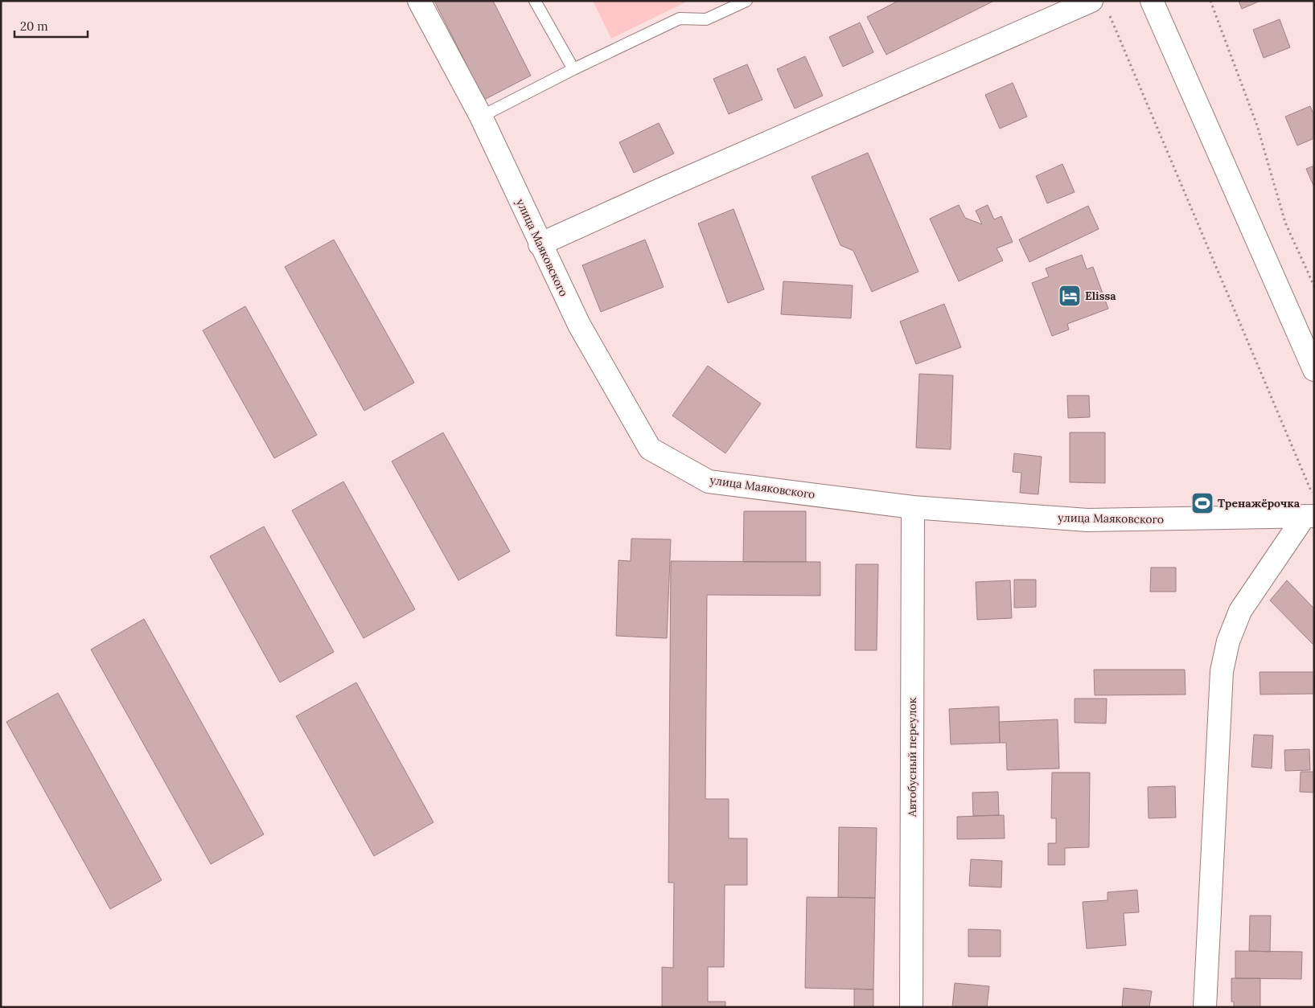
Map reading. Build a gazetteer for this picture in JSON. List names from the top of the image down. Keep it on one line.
{"streets":{"street":["улица Маяковского","Автобусный переулок"]},"crossings":[["улица Маяковского","Автобусный переулок"]],"places":{"hotel":["Elissa"],"sports":["Тренажёрочка"]},"scale_bar":"20 m"}
